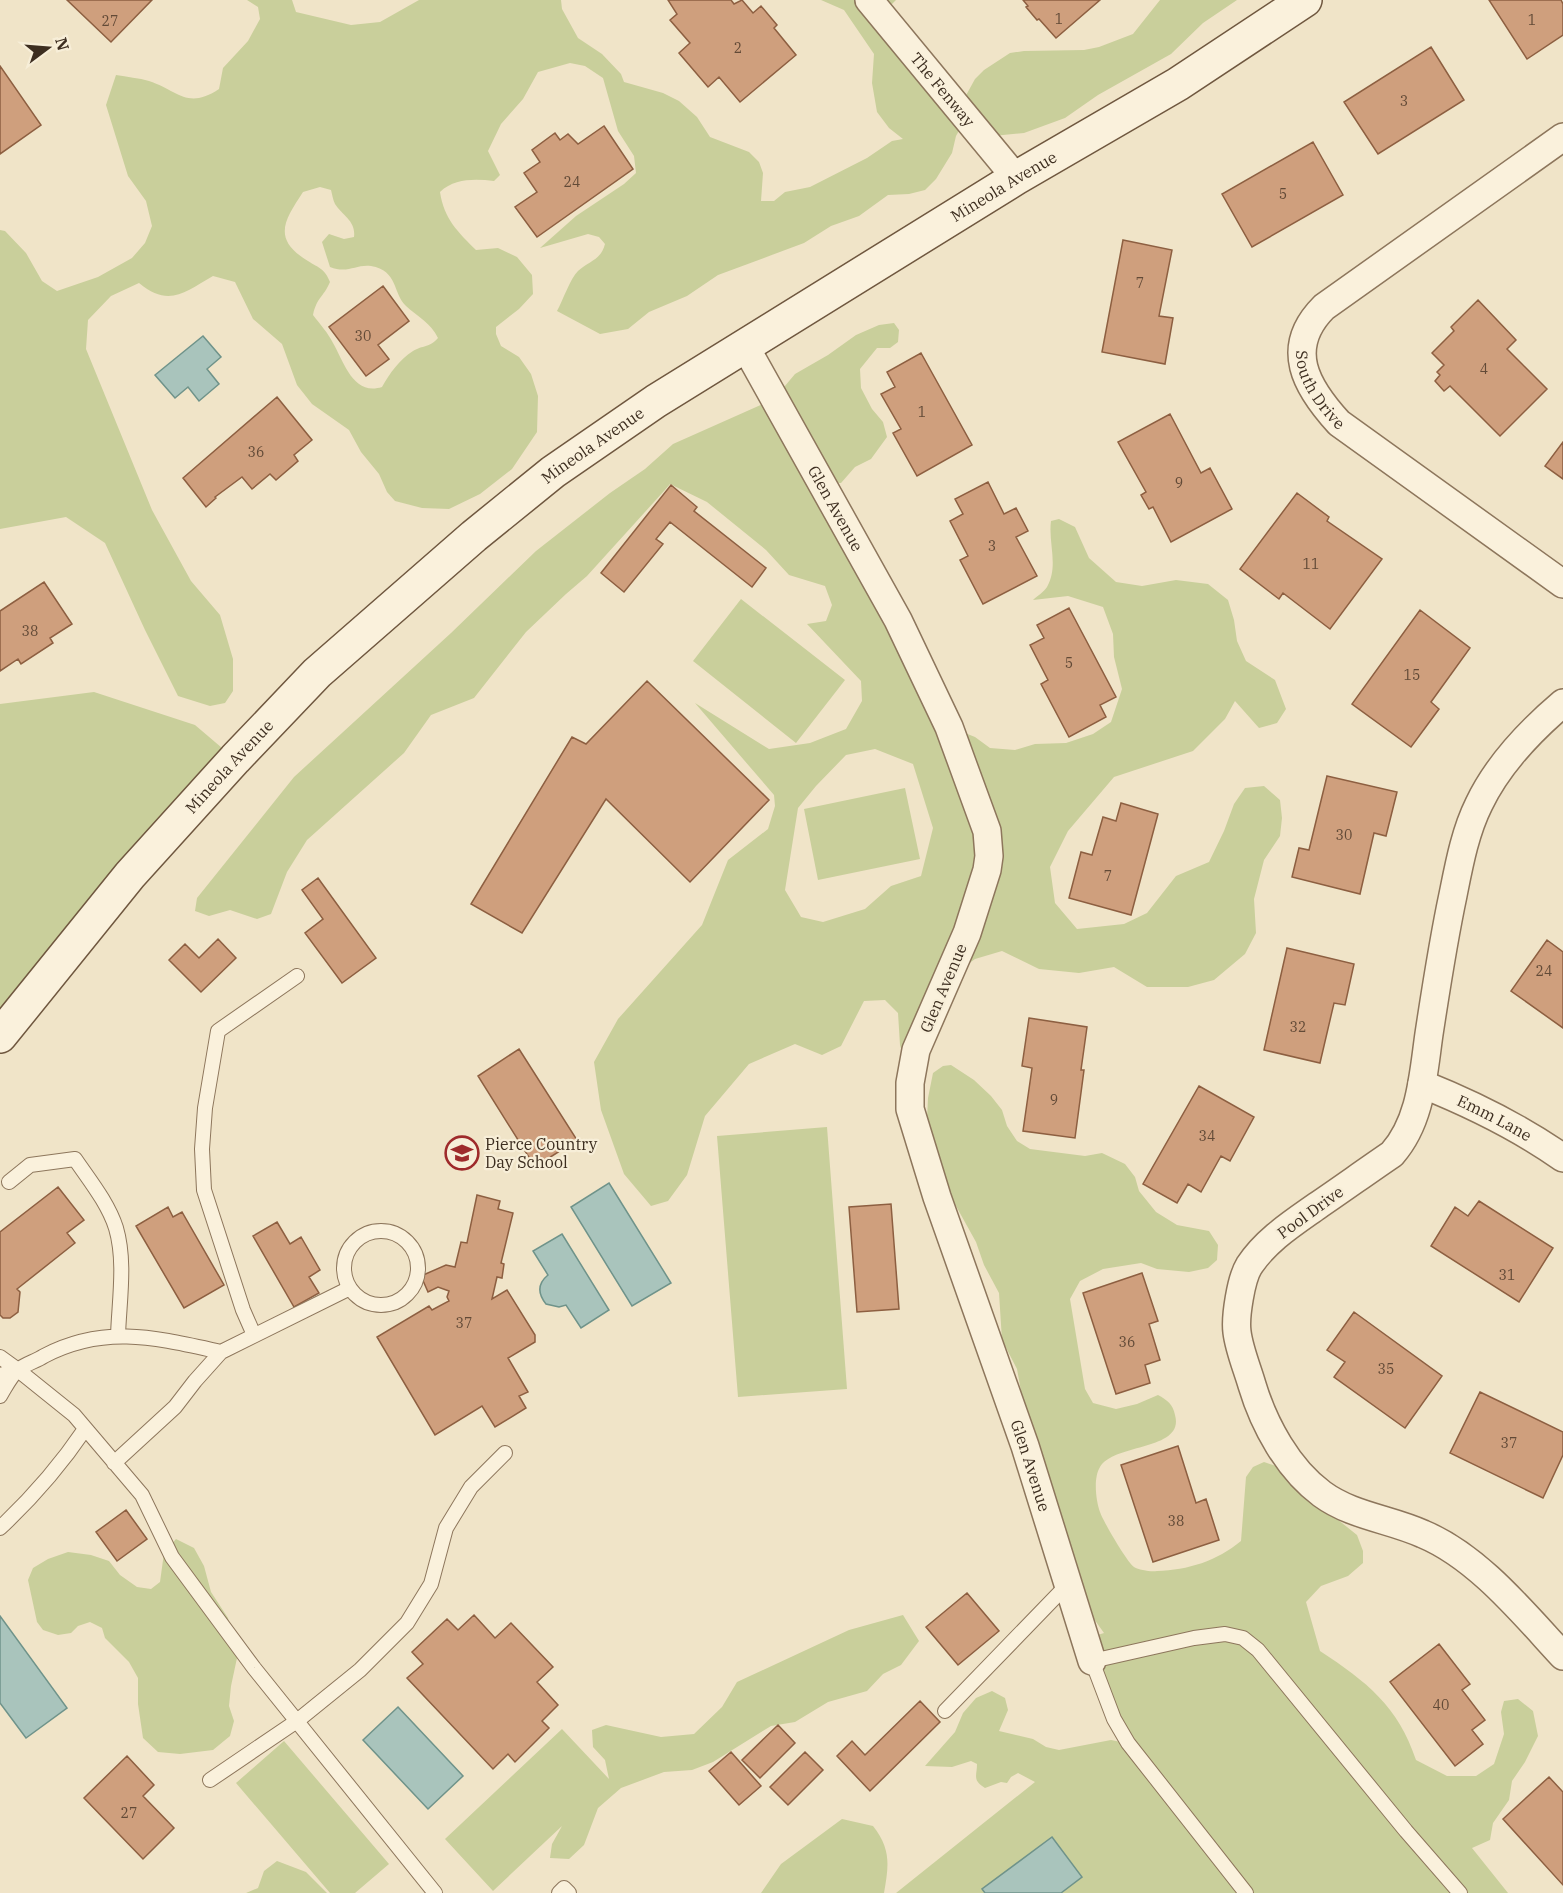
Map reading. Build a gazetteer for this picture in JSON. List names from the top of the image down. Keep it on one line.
{"streets":{"main road":["Mineola Avenue"],"street":["The Fenway","South Drive","Glen Avenue","Emm Lane","Pool Drive"]},"crossings":[["The Fenway","Mineola Avenue"],["Mineola Avenue","Glen Avenue"],["Emm Lane","Pool Drive"]],"places":{"school or university":["Pierce Country Day School"]},"house_numbers":["1","1","27","2","3","24","5","7","30","4","1","36","9","3","11","38","5","15","30","7","24","32","9","34","31","37","36","35","37","38","40","27"],"north":"right"}
